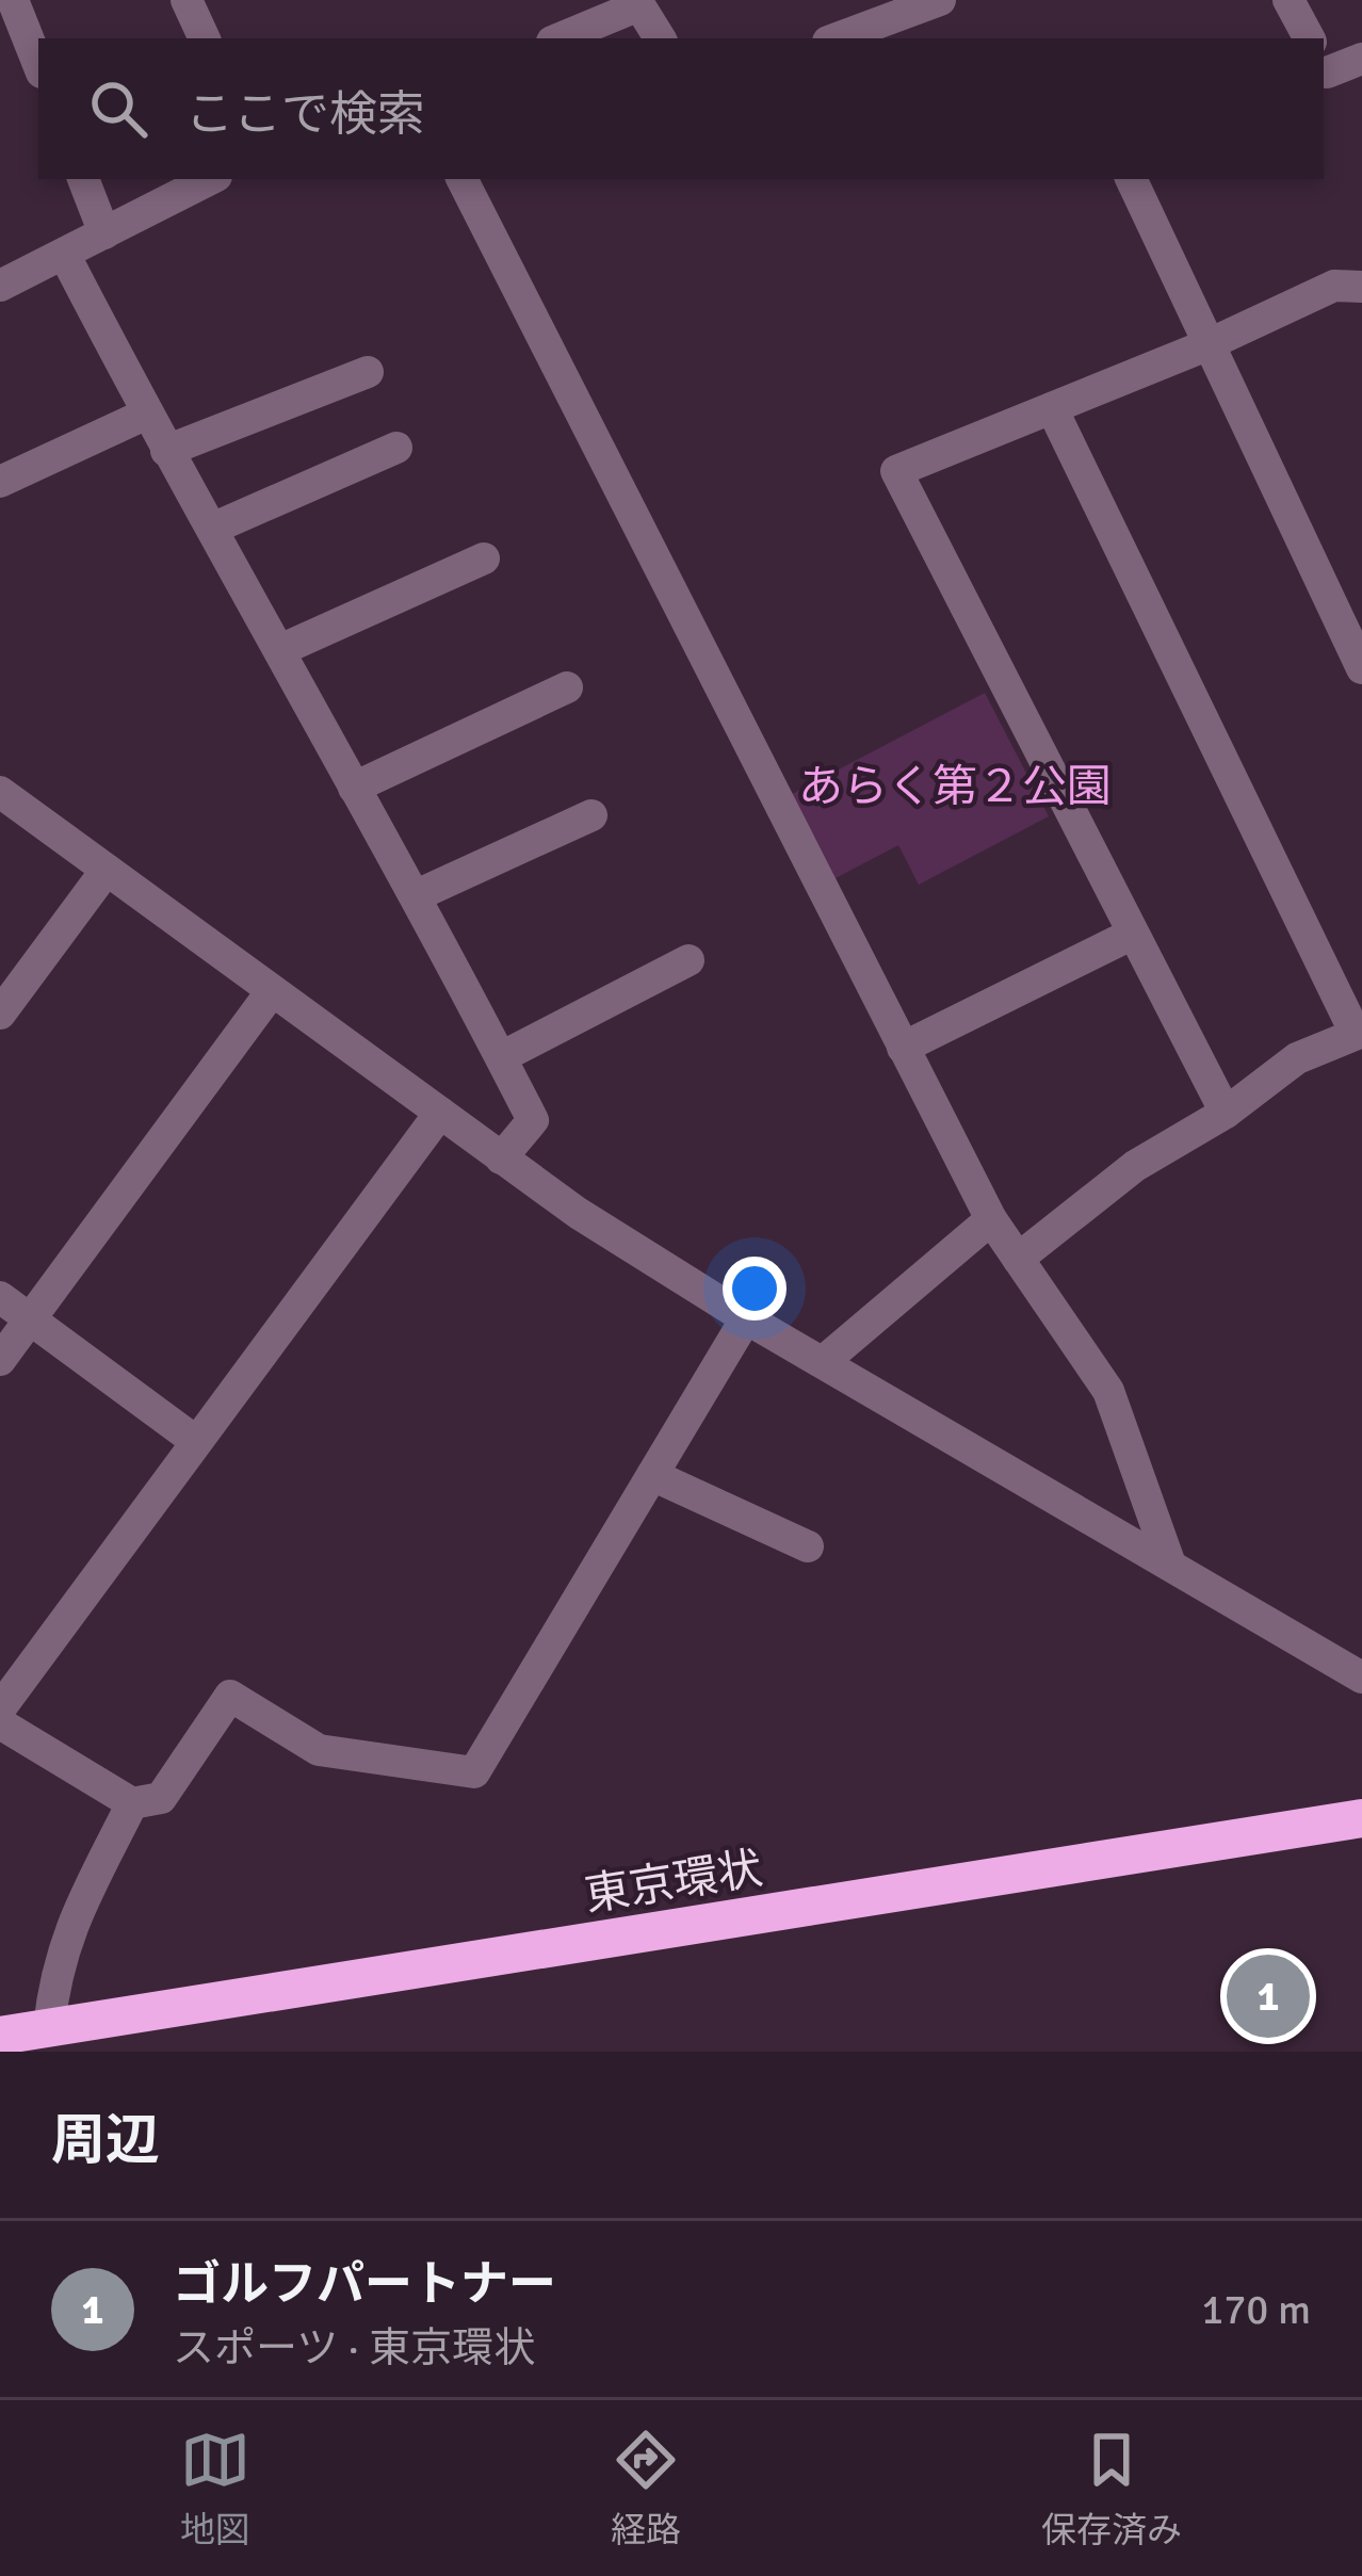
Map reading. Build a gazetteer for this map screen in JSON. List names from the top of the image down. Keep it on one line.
{"streets":{"highway":["東京環状"]},"parks":["あらく第２公園"],"page":{"search":"ここで検索","pins":"1","heading":"周辺","list":[{"mark":"1","name":"ゴルフパートナー","note":"スポーツ · 東京環状","value":"170 m"}],"nav":["地図","経路","保存済み"]}}
